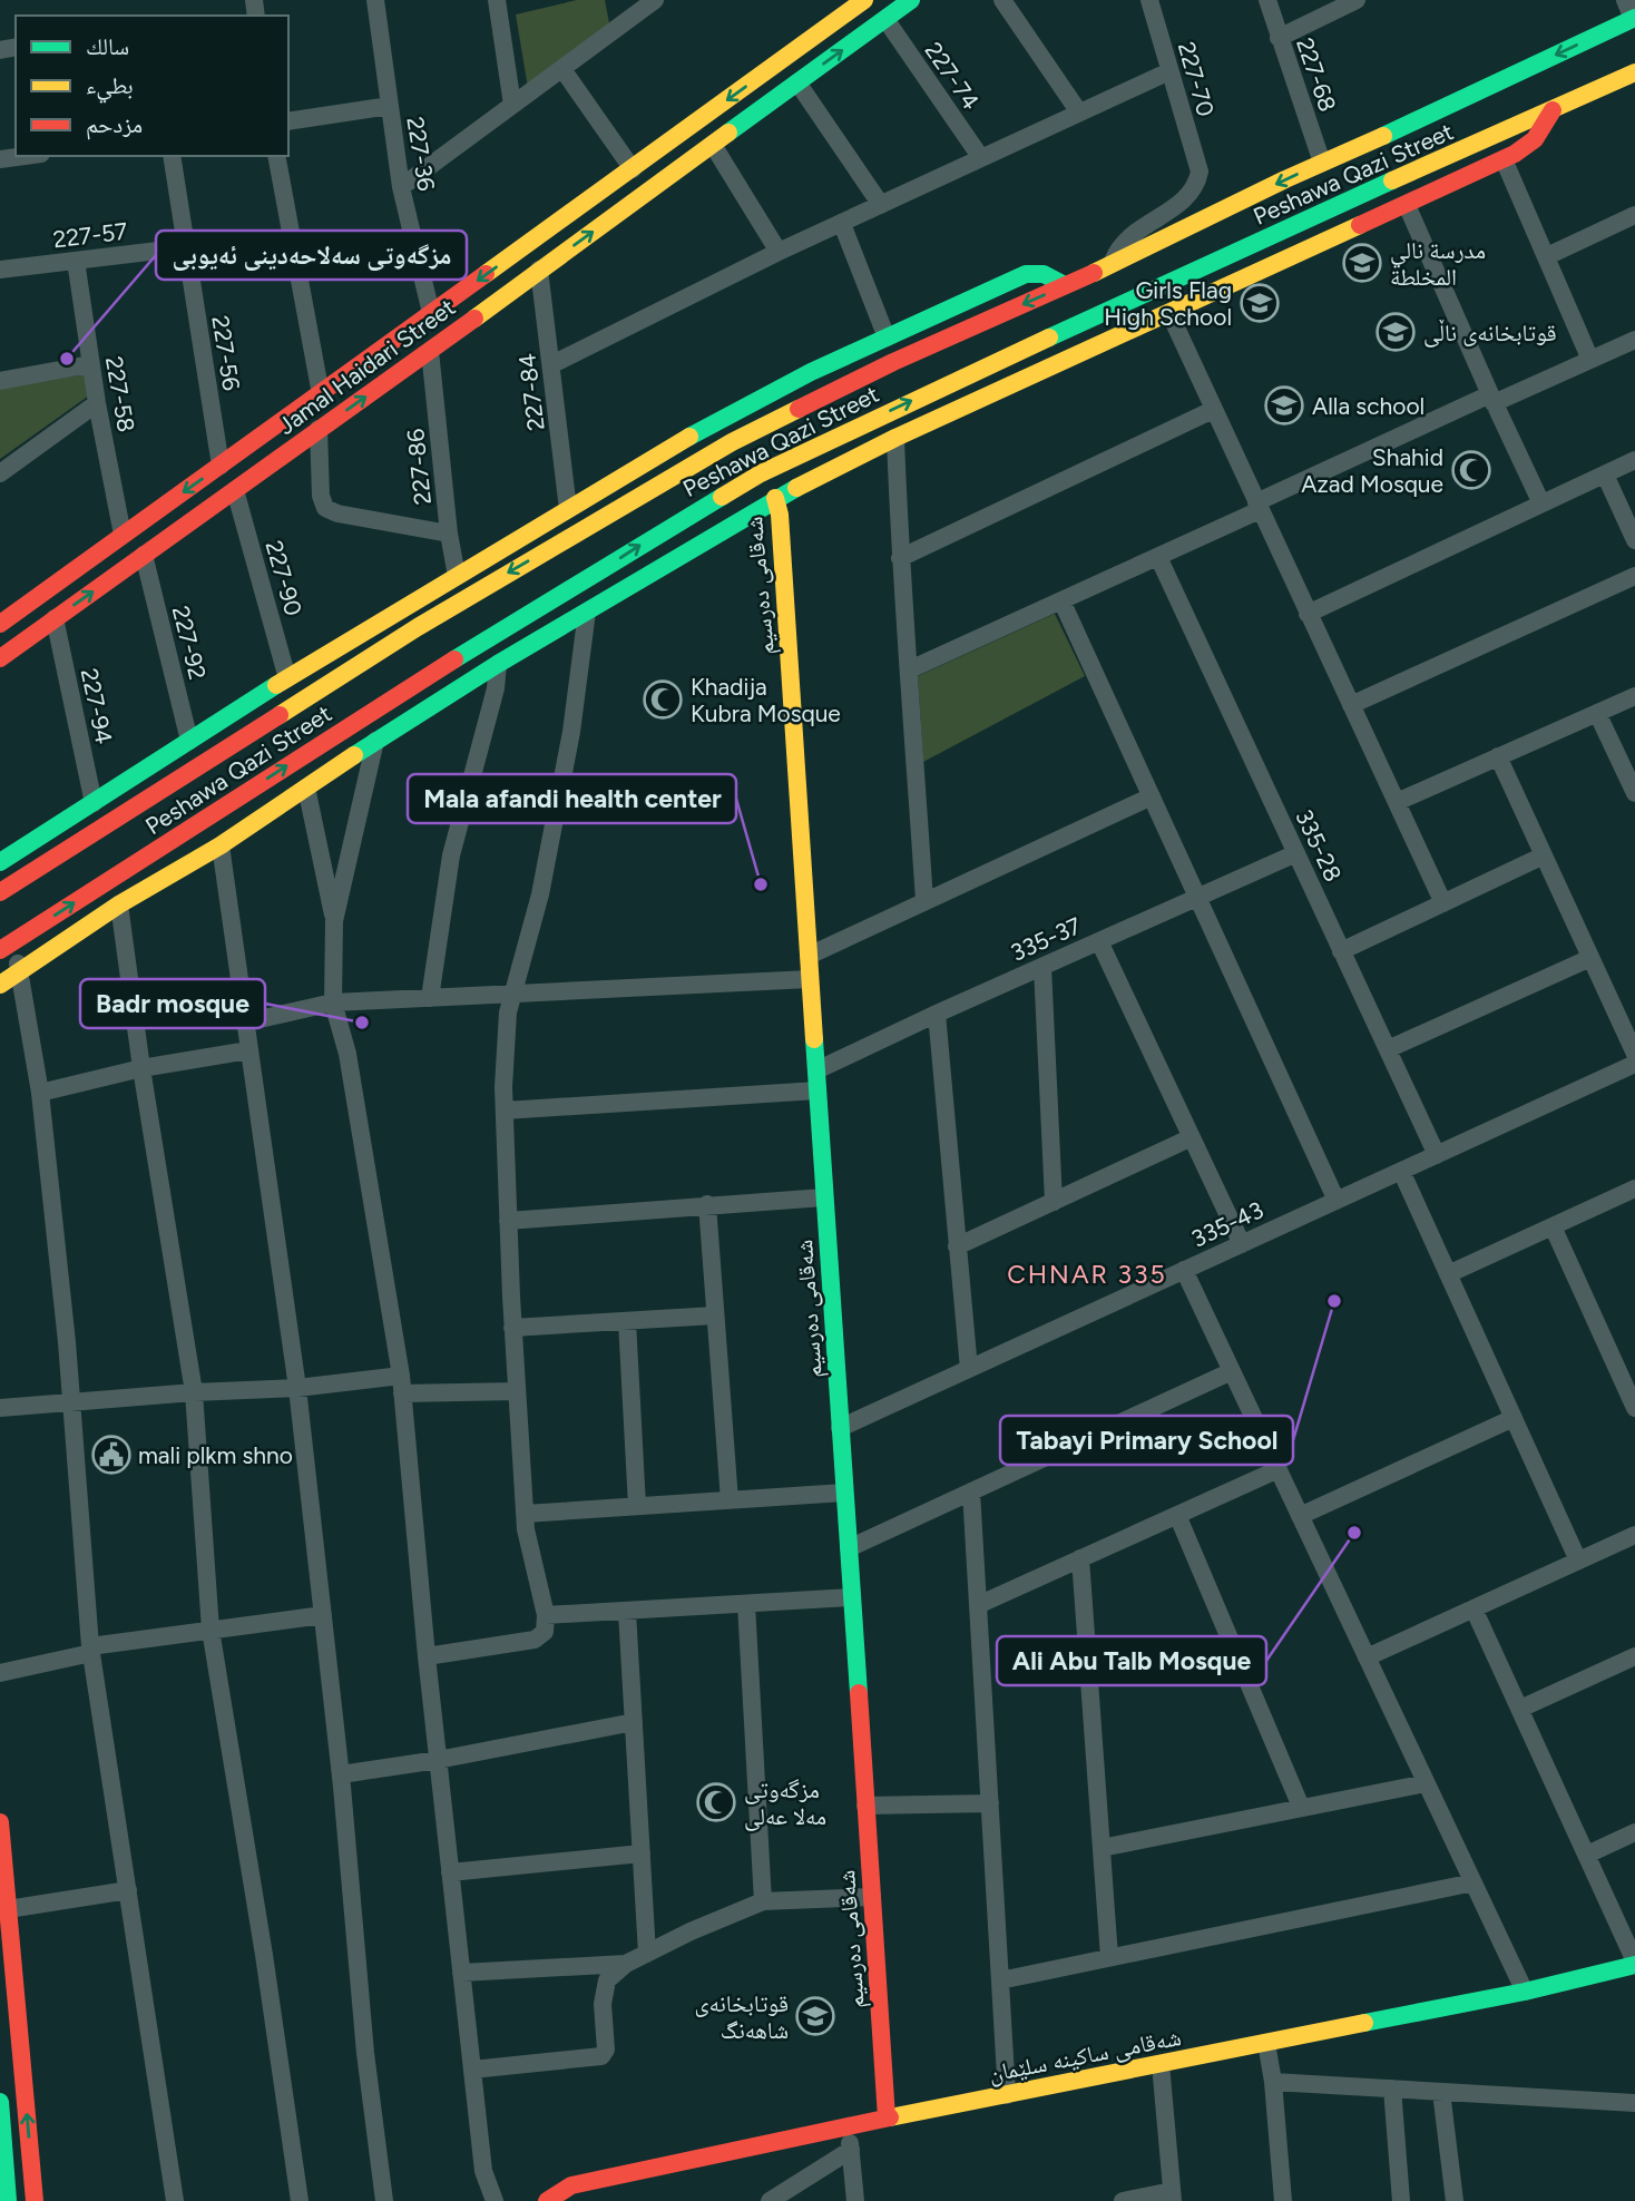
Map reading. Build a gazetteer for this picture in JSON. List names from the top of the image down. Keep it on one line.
{"streets":{"main road":["Peshawa Qazi Street","Jamal Haidari Street","شەقامی دەرسیم","شەقامی ساکینە سلێمان"],"street":["227-68","227-74","227-70","227-36","227-57","227-56","227-84","227-58","227-86","227-90","227-92","227-94","335-28","335-37","335-43"]},"crossings":[["227-68","Peshawa Qazi Street"],["227-74","Jamal Haidari Street"],["227-70","Peshawa Qazi Street"],["227-36","Jamal Haidari Street"],["227-57","227-56"],["227-57","227-58"],["227-56","Jamal Haidari Street"],["Jamal Haidari Street","227-84"],["Jamal Haidari Street","227-58"],["Jamal Haidari Street","227-86"],["Jamal Haidari Street","227-90"],["Jamal Haidari Street","227-92"],["Jamal Haidari Street","227-94"],["شەقامی دەرسیم","335-37"],["شەقامی دەرسیم","335-43"],["شەقامی دەرسیم","شەقامی ساکینە سلێمان"],["335-28","335-37"],["335-28","335-43"]],"districts":["CHNAR 335"],"places":{"school or university":["مدرسة نالي المخلطة","Girls Flag High School","قوتابخانەی ناڵی","Alla school","قوتابخانەى شاهەنگ"],"other":["مزگەوتی سەلاحەدینی ئەیوبی","Mala afandi health center","Badr mosque","Tabayi Primary School","Ali Abu Talb Mosque"],"mosque":["Shahid Azad Mosque","Khadija Kubra Mosque","مزگەوتی مەلا عەلی"],"public building":["mali plkm shno"]},"legend":["سالك","بطيء","مزدحم"]}
